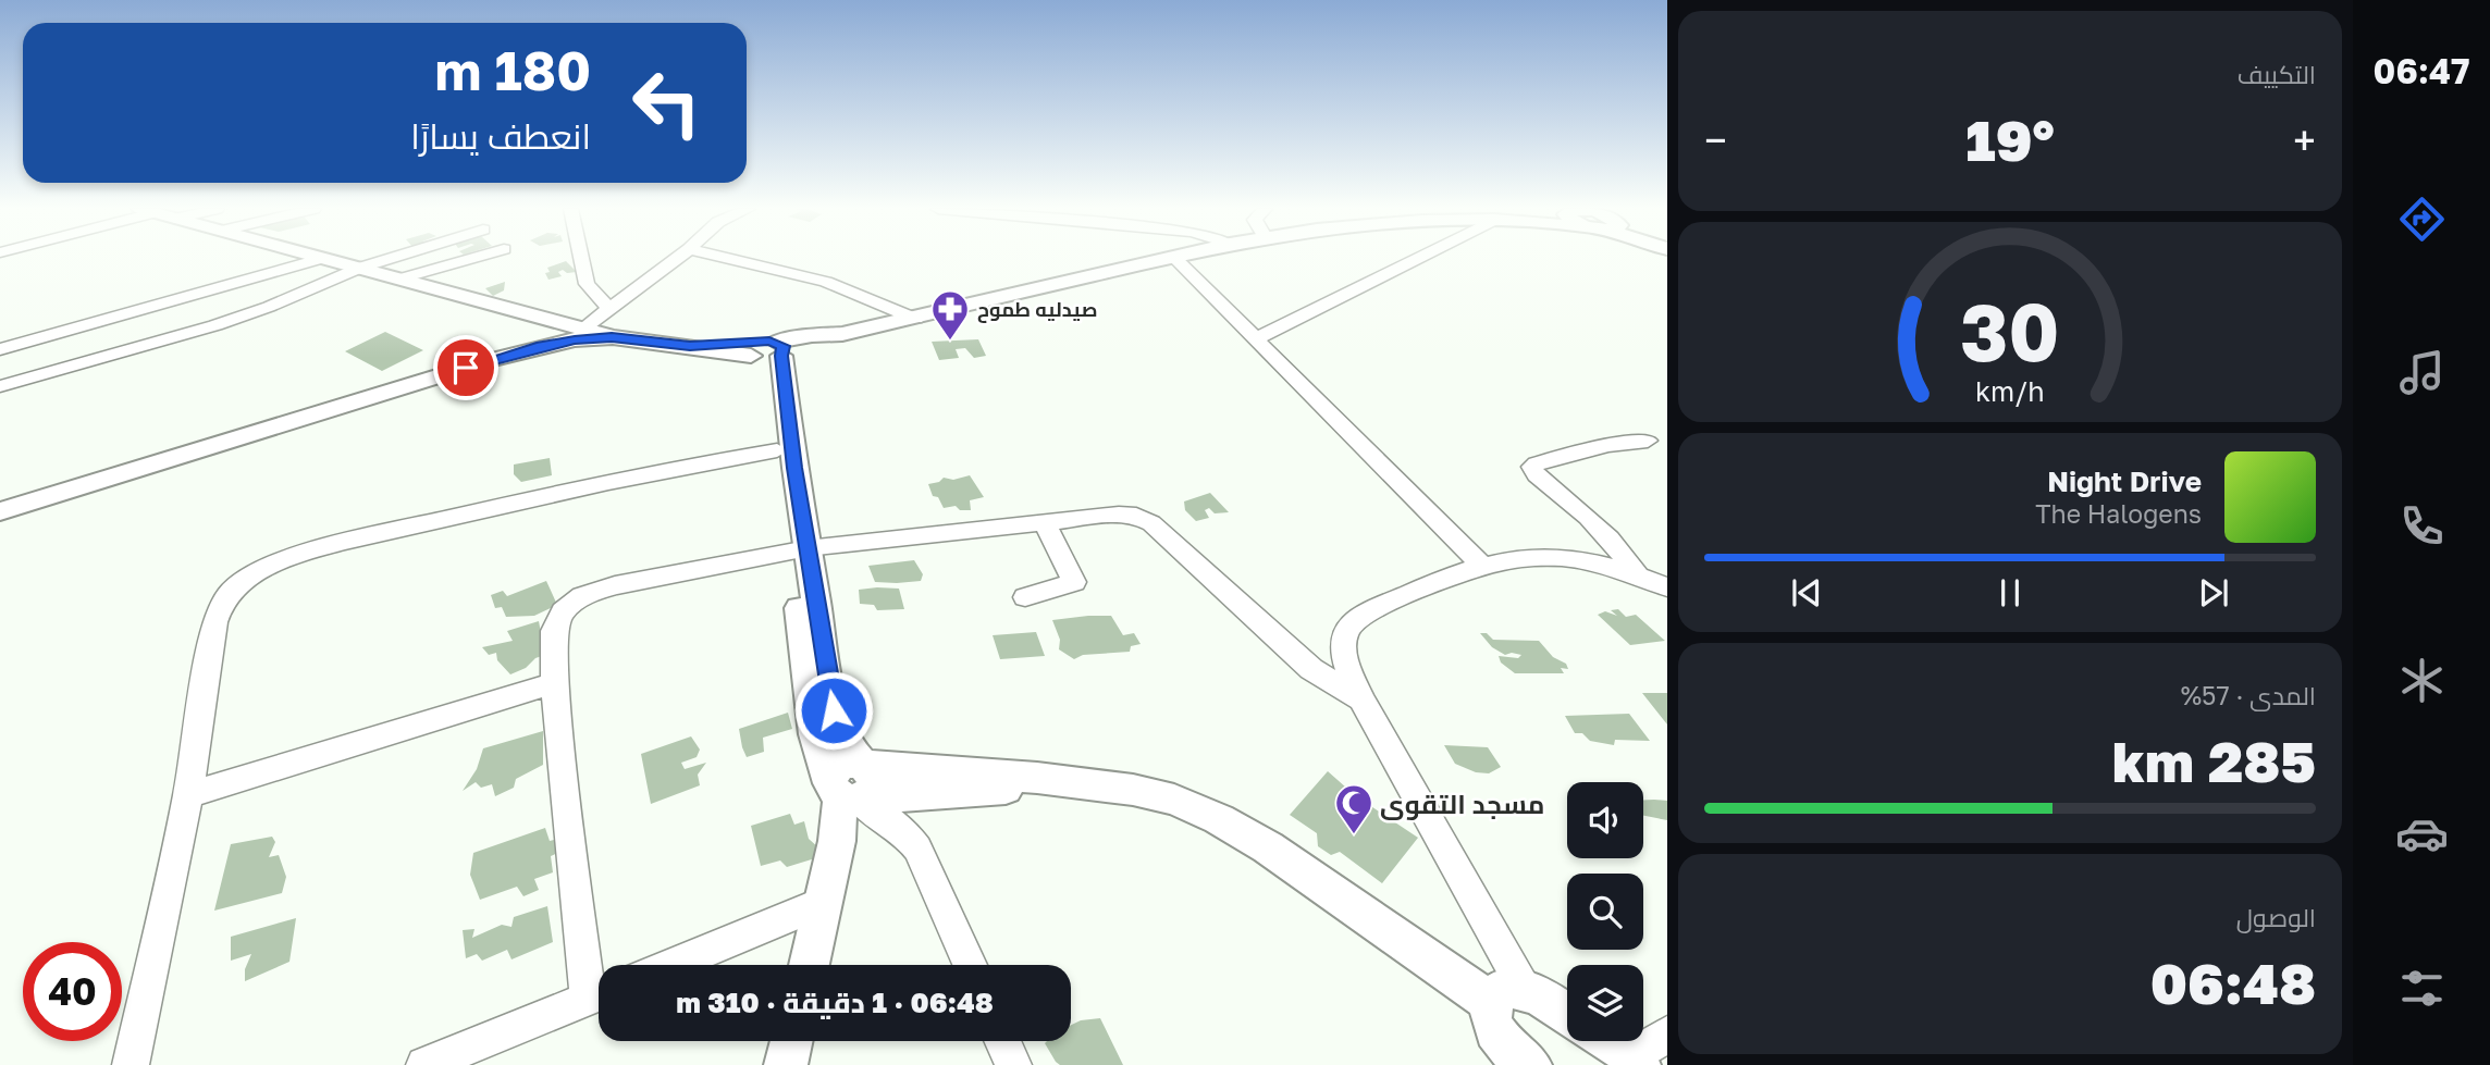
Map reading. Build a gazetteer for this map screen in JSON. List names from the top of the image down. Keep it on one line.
{"places":{"pharmacy":["صيدليه طموح"],"mosque":["مسجد التقوى"]},"page":{"tabs":"06:47","tile":["التكييف",["المدى · 57%","285 km"],["الوصول","06:48"]],"turn":["180 m","انعطف يسارًا"],"heat":["−","19°","+"],"song":["Night Drive","The Halogens"],"limit":"40","trip":"06:48 · 1 دقيقة · 310 m","gauge":["30","km/h"]}}
